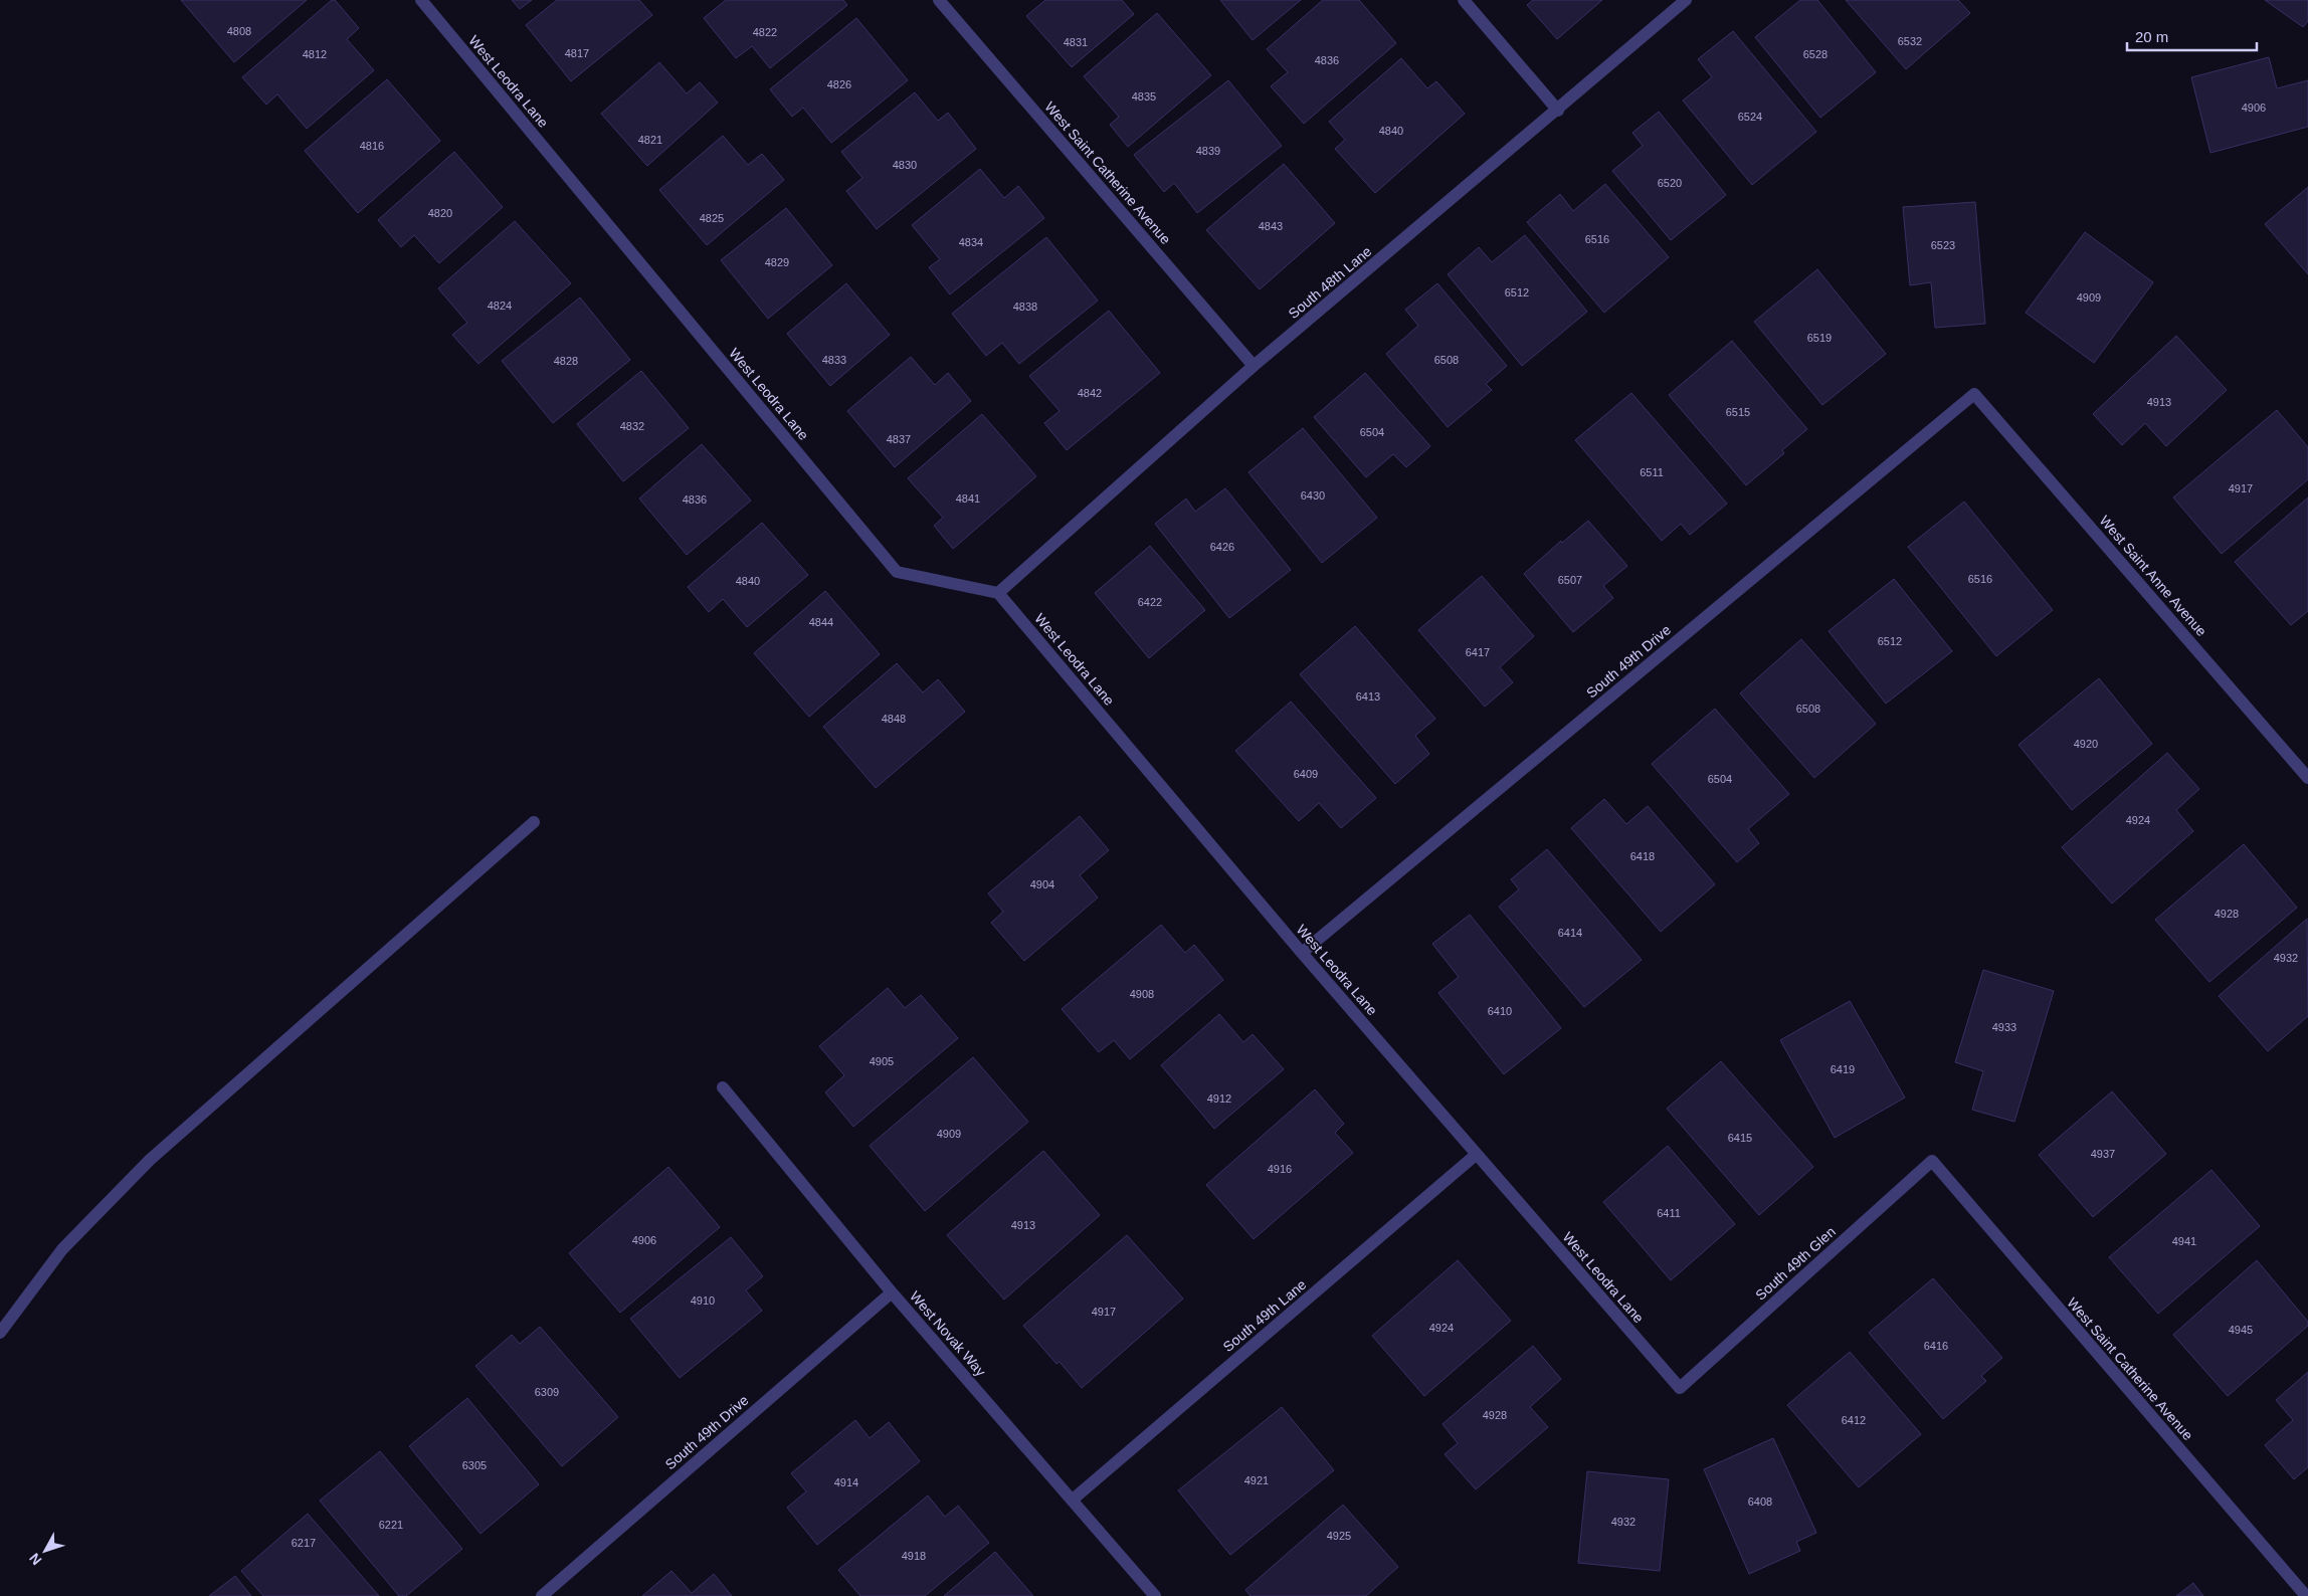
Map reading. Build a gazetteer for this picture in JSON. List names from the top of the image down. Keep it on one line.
{"streets":{"street":["West Leodra Lane","West Saint Catherine Avenue","South 48th Lane","West Saint Anne Avenue","South 49th Drive","South 49th Glen","South 49th Lane","West Novak Way"]},"crossings":[["West Leodra Lane","South 48th Lane"],["West Leodra Lane","South 49th Drive"],["West Leodra Lane","South 49th Glen"],["West Leodra Lane","South 49th Lane"],["West Saint Catherine Avenue","South 48th Lane"],["West Saint Catherine Avenue","South 49th Glen"],["West Saint Anne Avenue","South 49th Drive"],["South 49th Drive","West Novak Way"],["South 49th Lane","West Novak Way"]],"house_numbers":["4808","4822","6532","4831","4817","4812","6528","4836","4826","4835","4906","6524","4840","4821","4816","4839","4830","6520","4820","4825","4843","6516","4834","6523","4829","6512","4909","4824","4838","6519","4833","6508","4828","4842","4913","6515","4832","6504","4837","6511","4917","6430","4841","4836","6426","6516","6507","4840","6422","4844","6512","6417","6413","6508","4848","4920","6409","6504","4924","6418","4904","4928","6414","4932","4908","6410","4933","4905","6419","4912","4909","6415","4937","4916","6411","4913","4906","4941","4910","4917","4924","4945","6416","6309","4928","6412","6305","4921","4914","6408","4932","6221","4925","6217","4918"],"scale_bar":"20 m","north":"bottom left"}
